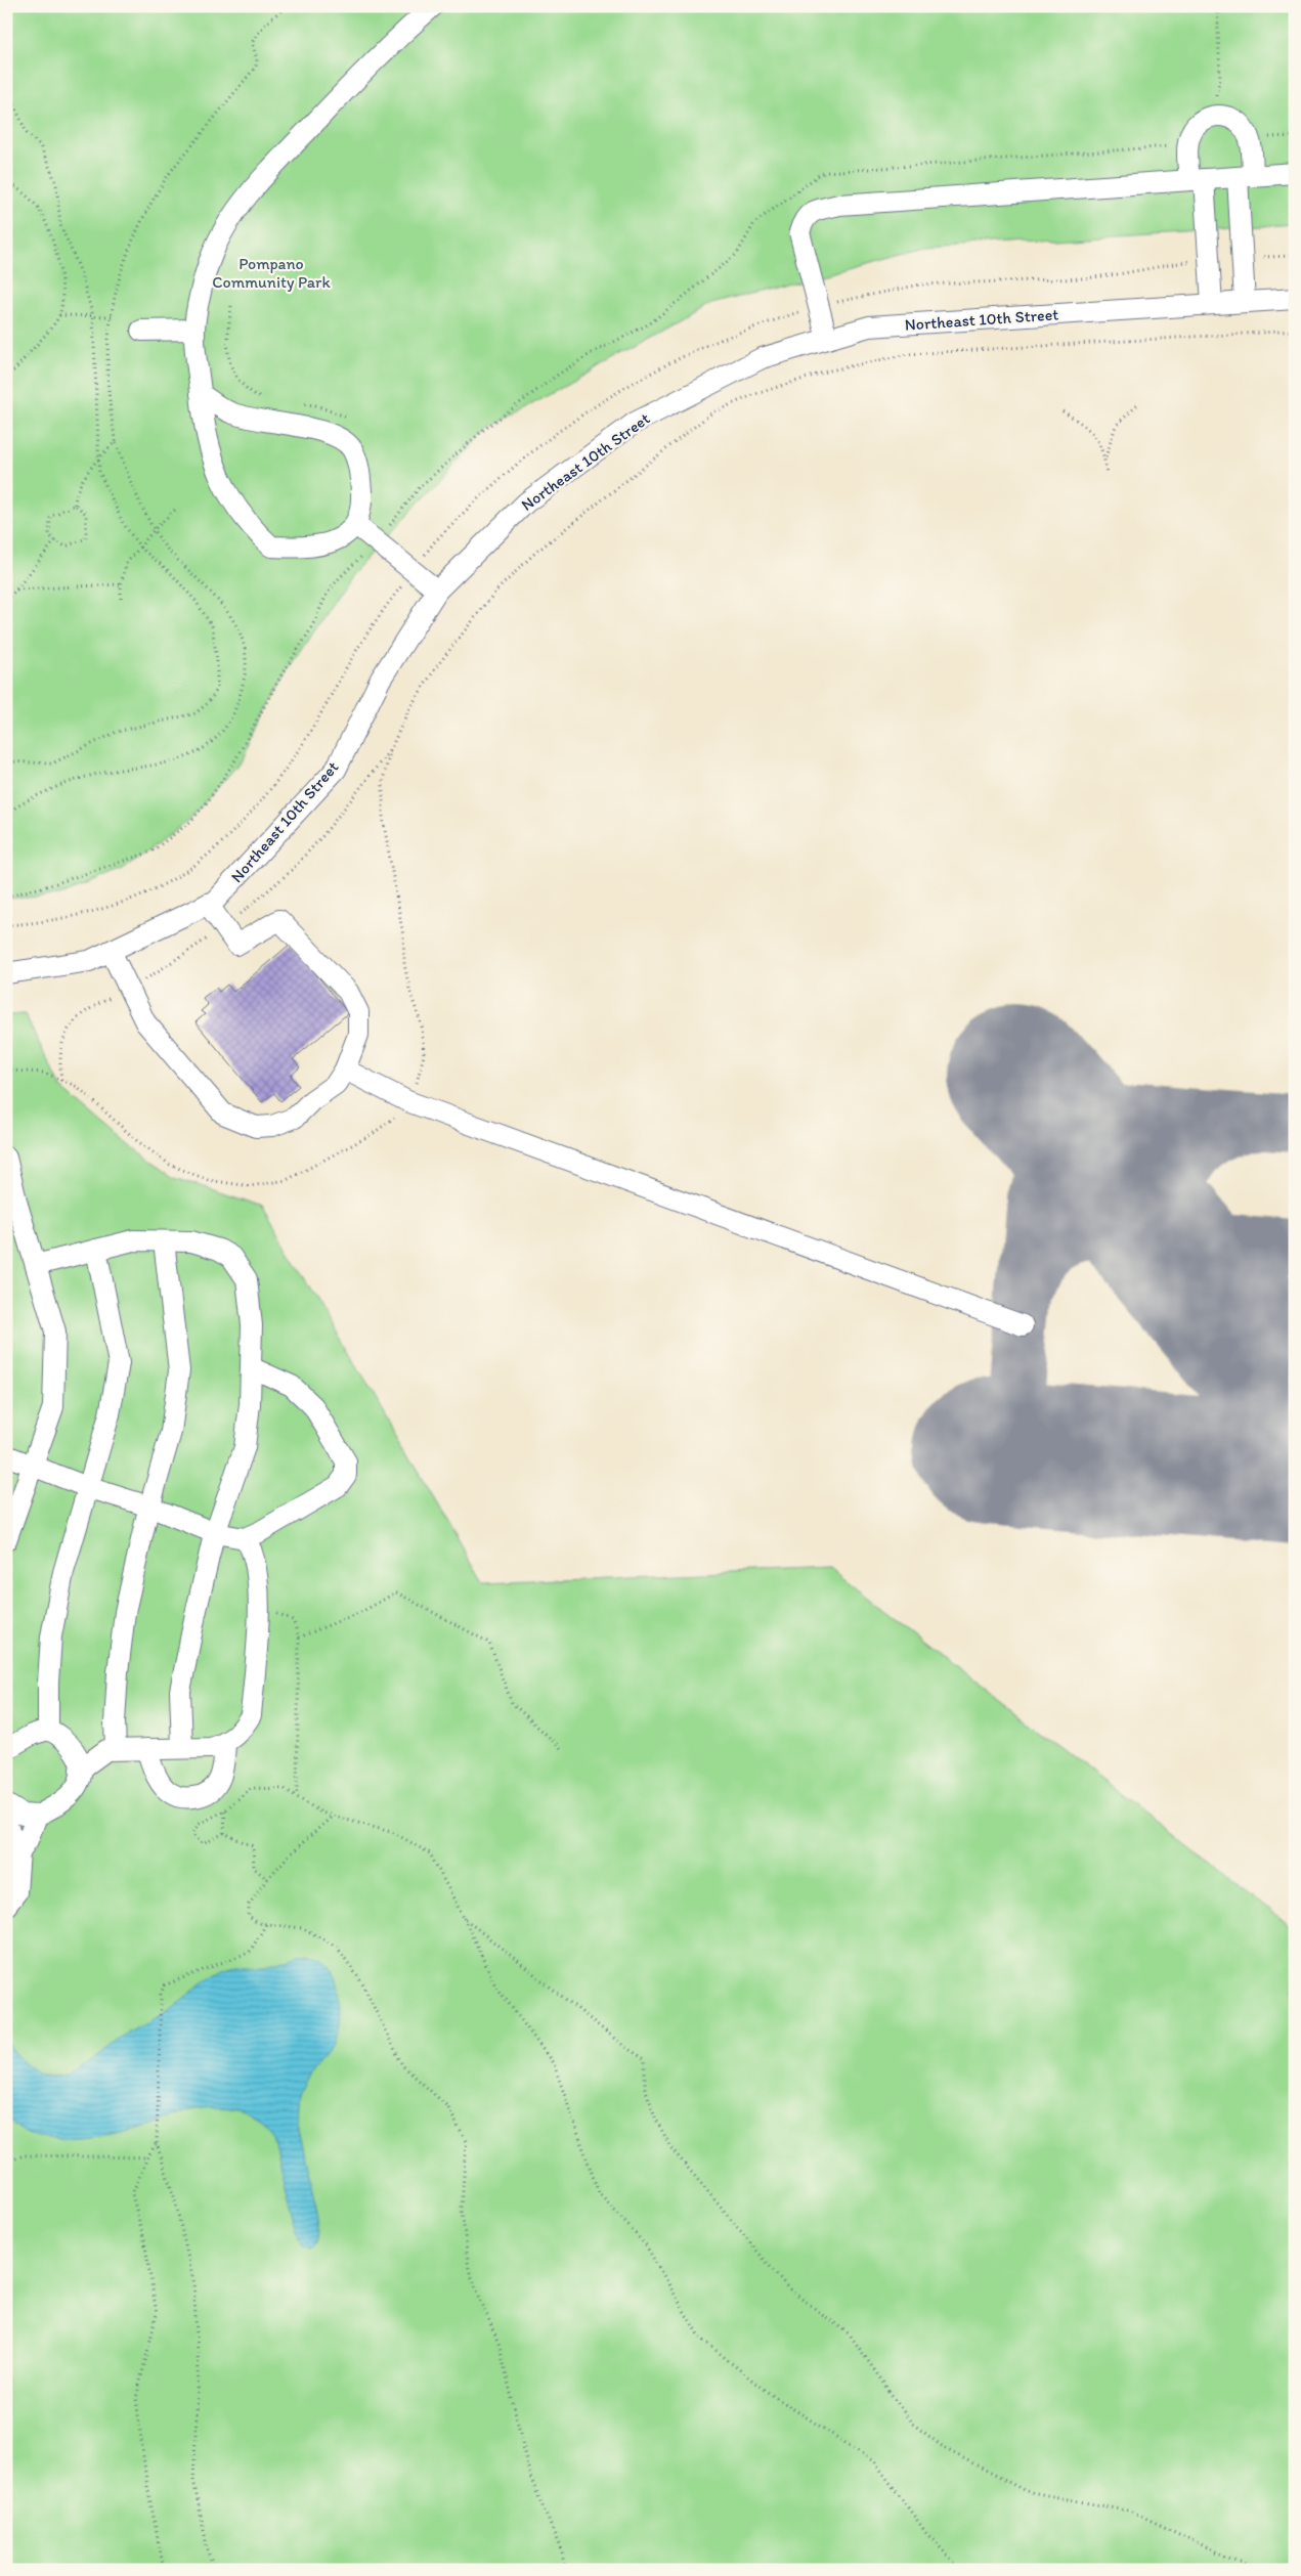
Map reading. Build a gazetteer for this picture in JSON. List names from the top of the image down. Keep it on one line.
{"streets":{"street":["Northeast 10th Street"]},"parks":["Pompano Community Park"]}
